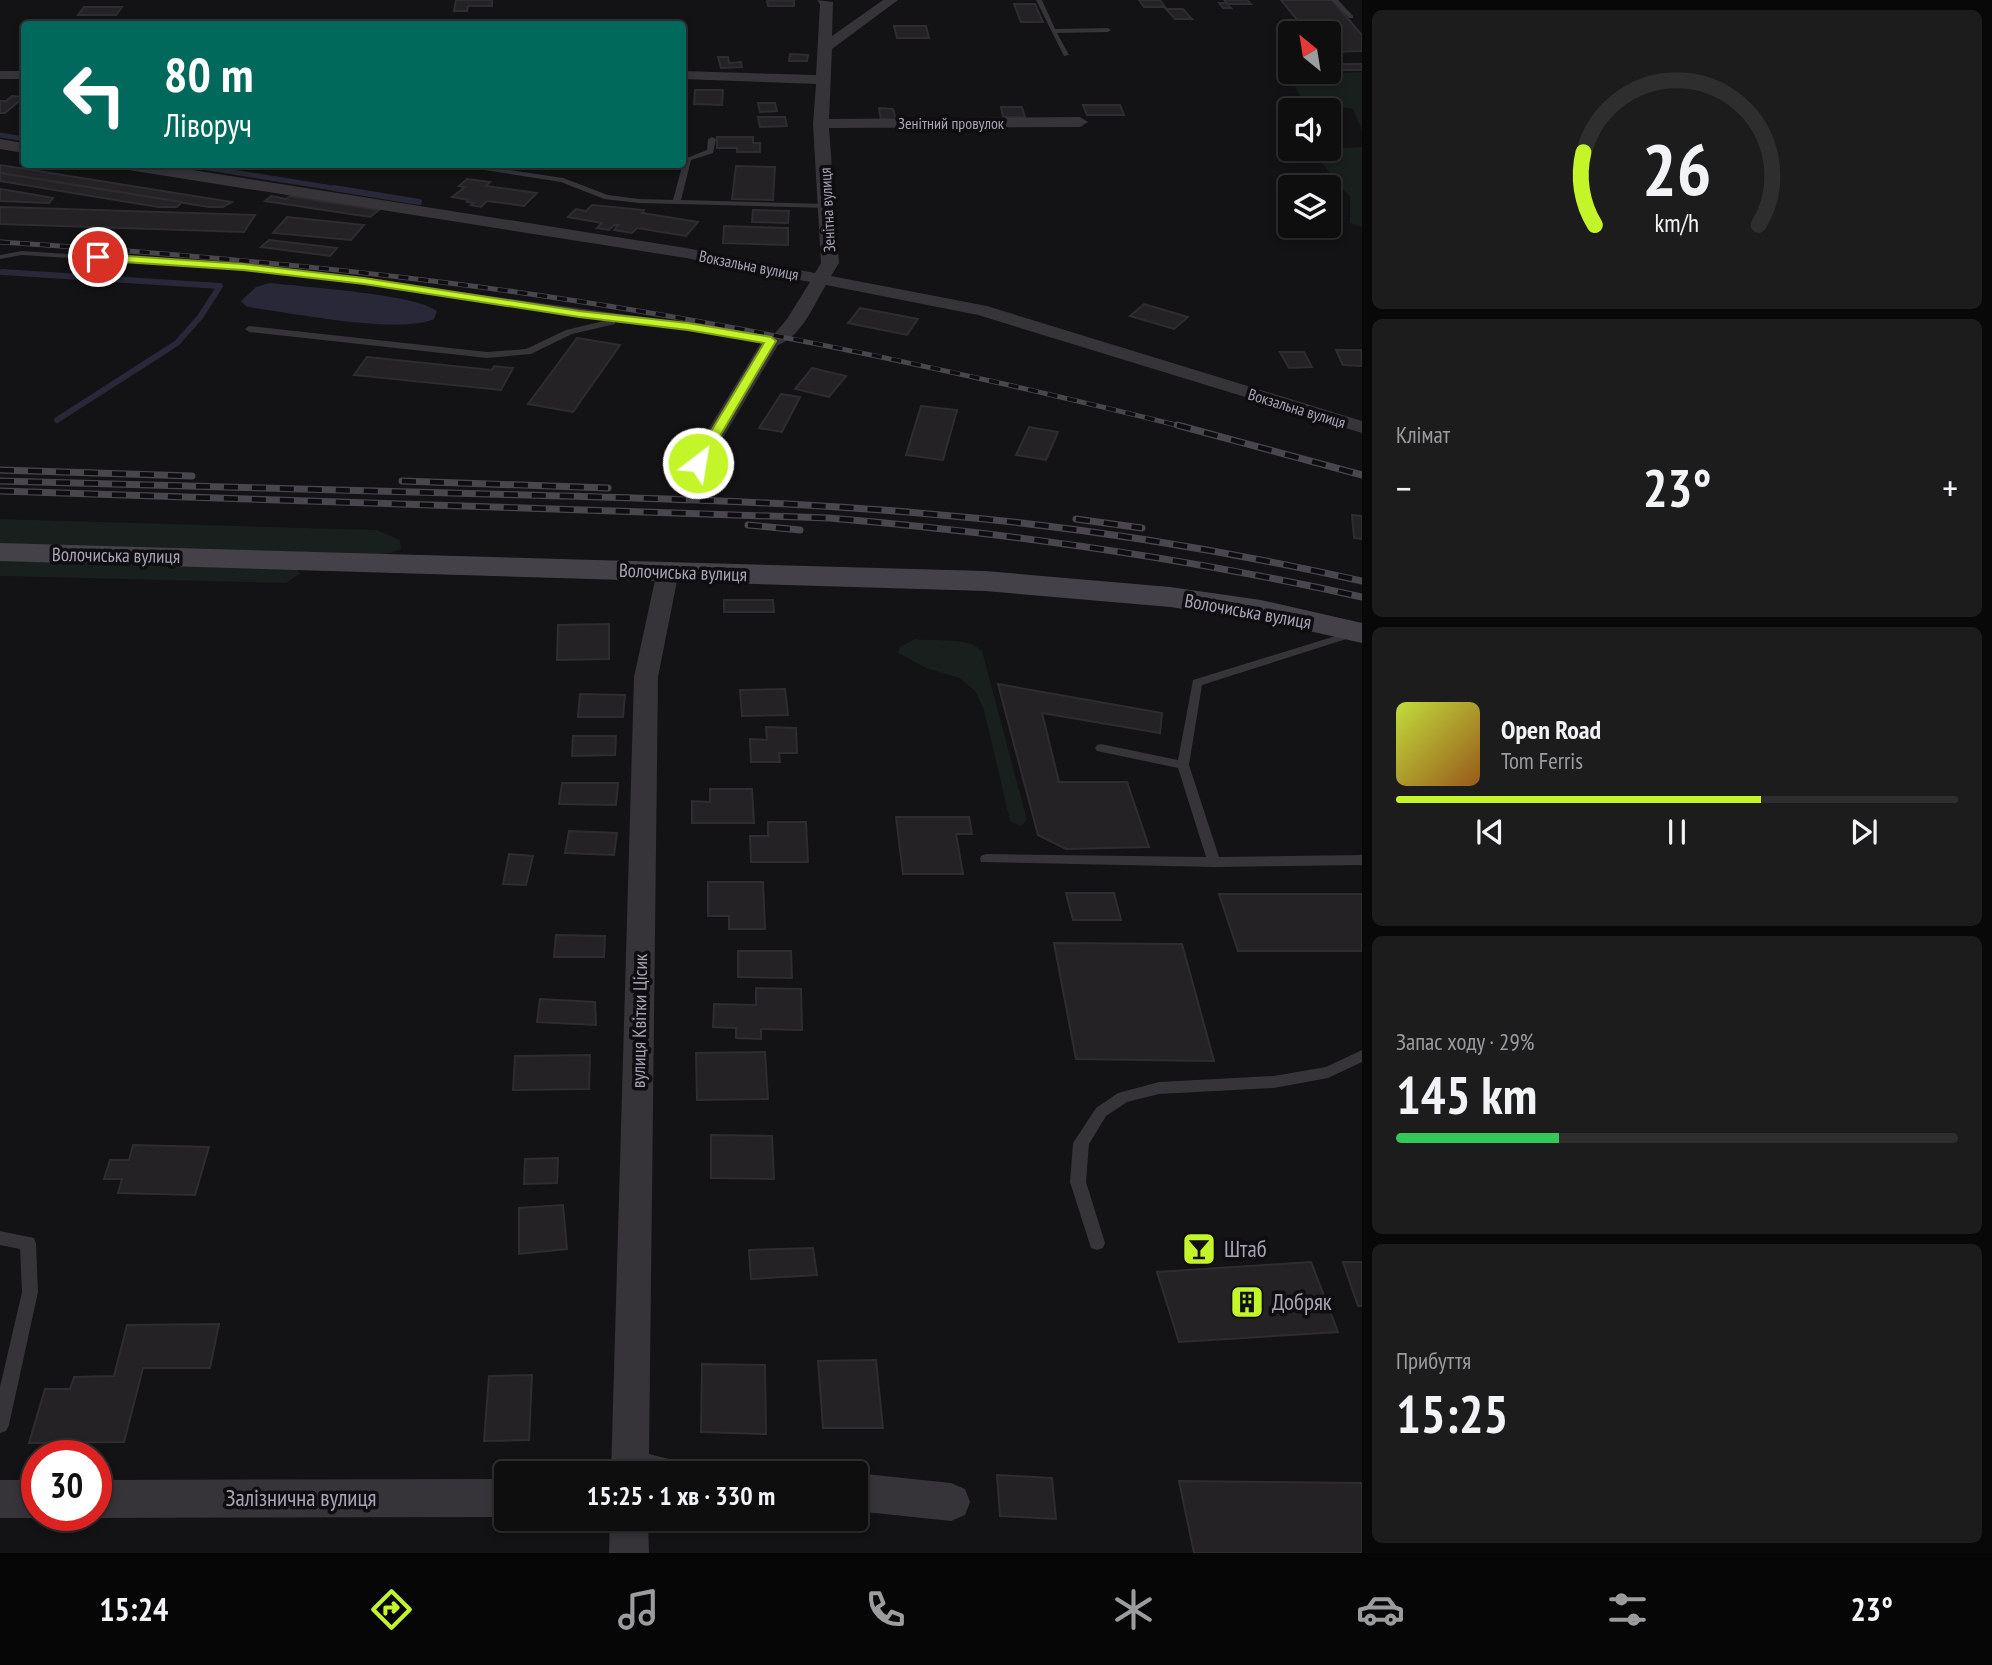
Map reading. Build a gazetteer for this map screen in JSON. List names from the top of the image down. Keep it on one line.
{"streets":{"main road":["Волочиська вулиця"],"street":["Зенітний провулок","Зенітна вулиця","Вокзальна вулиця","вулиця Квітки Цісик","Залізнична вулиця"]},"crossings":[["Зенітний провулок","Зенітна вулиця"],["Зенітна вулиця","Вокзальна вулиця"],["Волочиська вулиця","вулиця Квітки Цісик"]],"places":{"bar":["Штаб"],"building":["Добряк"]},"north":"top left","page":{"turn":["80 m","Ліворуч"],"tile":["Клімат",["Запас ходу · 29%","145 km"],["Прибуття","15:25"]],"heat":["−","23°","+"],"song":["Open Road","Tom Ferris"],"limit":"30","trip":"15:25 · 1 хв · 330 m","tabs":["15:24","23°"],"gauge":["26","km/h"]}}
